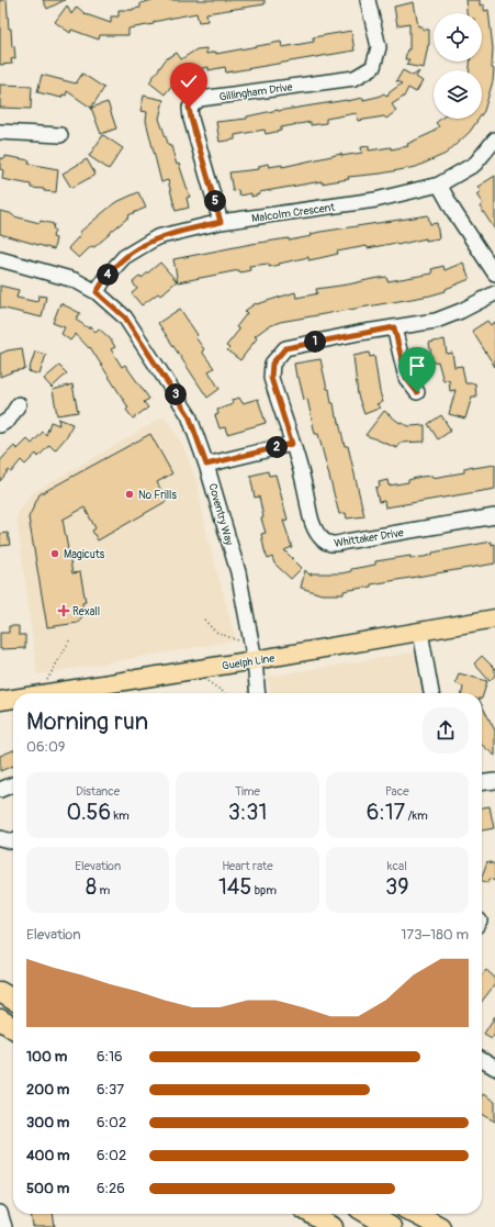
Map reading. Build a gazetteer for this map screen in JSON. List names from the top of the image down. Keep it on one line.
{"streets":{"main road":["Guelph Line"],"street":["Gillingham Drive","Malcolm Crescent","Coventry Way","Whittaker Drive"]},"crossings":[["Gillingham Drive","Malcolm Crescent"],["Malcolm Crescent","Coventry Way"],["Coventry Way","Guelph Line"]],"places":{"other":["No Frills","Magicuts"],"health":["Rexall"]},"page":{"pins":["5","4","1","3","2"],"heading":["Morning run","06:09"],"stats":[["Distance","0.56 km"],["Time","3:31"],["Pace","6:17 /km"],["Elevation","8 m"],["Heart rate","145 bpm"],["kcal","39"]],"chart":["Elevation","173–180 m"],"list":[{"name":"100 m","note":"6:16"},{"name":"200 m","note":"6:37"},{"name":"300 m","note":"6:02"},{"name":"400 m","note":"6:02"},{"name":"500 m","note":"6:26"}]}}
